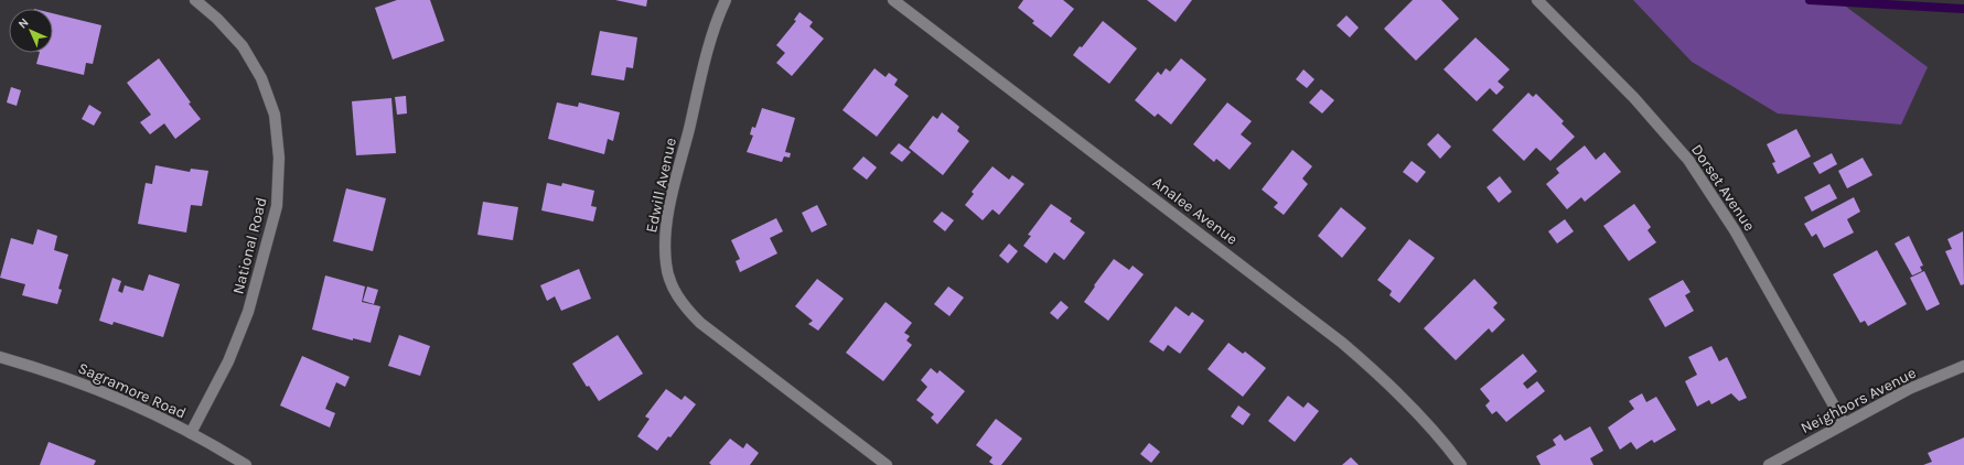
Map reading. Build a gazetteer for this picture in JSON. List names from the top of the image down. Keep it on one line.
{"streets":{"street":["Edwill Avenue","Dorset Avenue","Analee Avenue","National Road","Sagramore Road","Neighbors Avenue"]},"crossings":[["Dorset Avenue","Neighbors Avenue"],["National Road","Sagramore Road"]],"north":"top left"}
